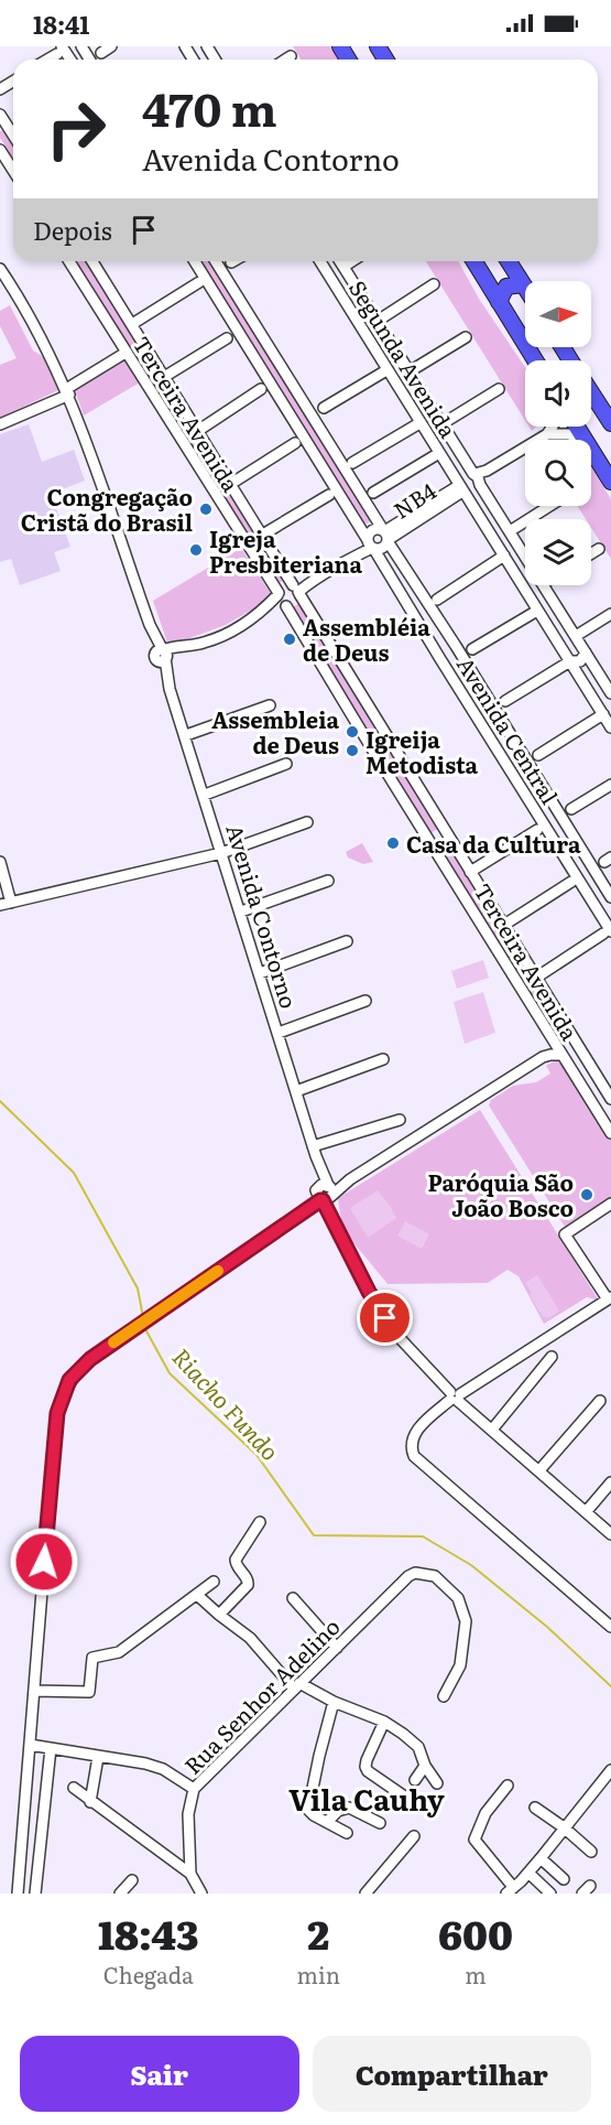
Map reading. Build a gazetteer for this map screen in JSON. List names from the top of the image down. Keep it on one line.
{"streets":{"street":["Segunda Avenida","Terceira Avenida","NB4","Avenida Central","Avenida Contorno","Rua Senhor Adelino"]},"crossings":[["Segunda Avenida","NB4"],["NB4","Avenida Central"]],"districts":["Vila Cauhy"],"water":["Riacho Fundo"],"places":["Congregação Cristã do Brasil","Igreja Presbiteriana","Assembléia de Deus","Assembleia de Deus","Igreija Metodista","Casa da Cultura","Paróquia São João Bosco"],"north":"right","page":{"status":"18:41","turn":["470 m","Avenida Contorno"],"then":"Depois","eta":["18:43","Chegada","2","min","600","m"],"buttons":["Sair","Compartilhar"]}}
